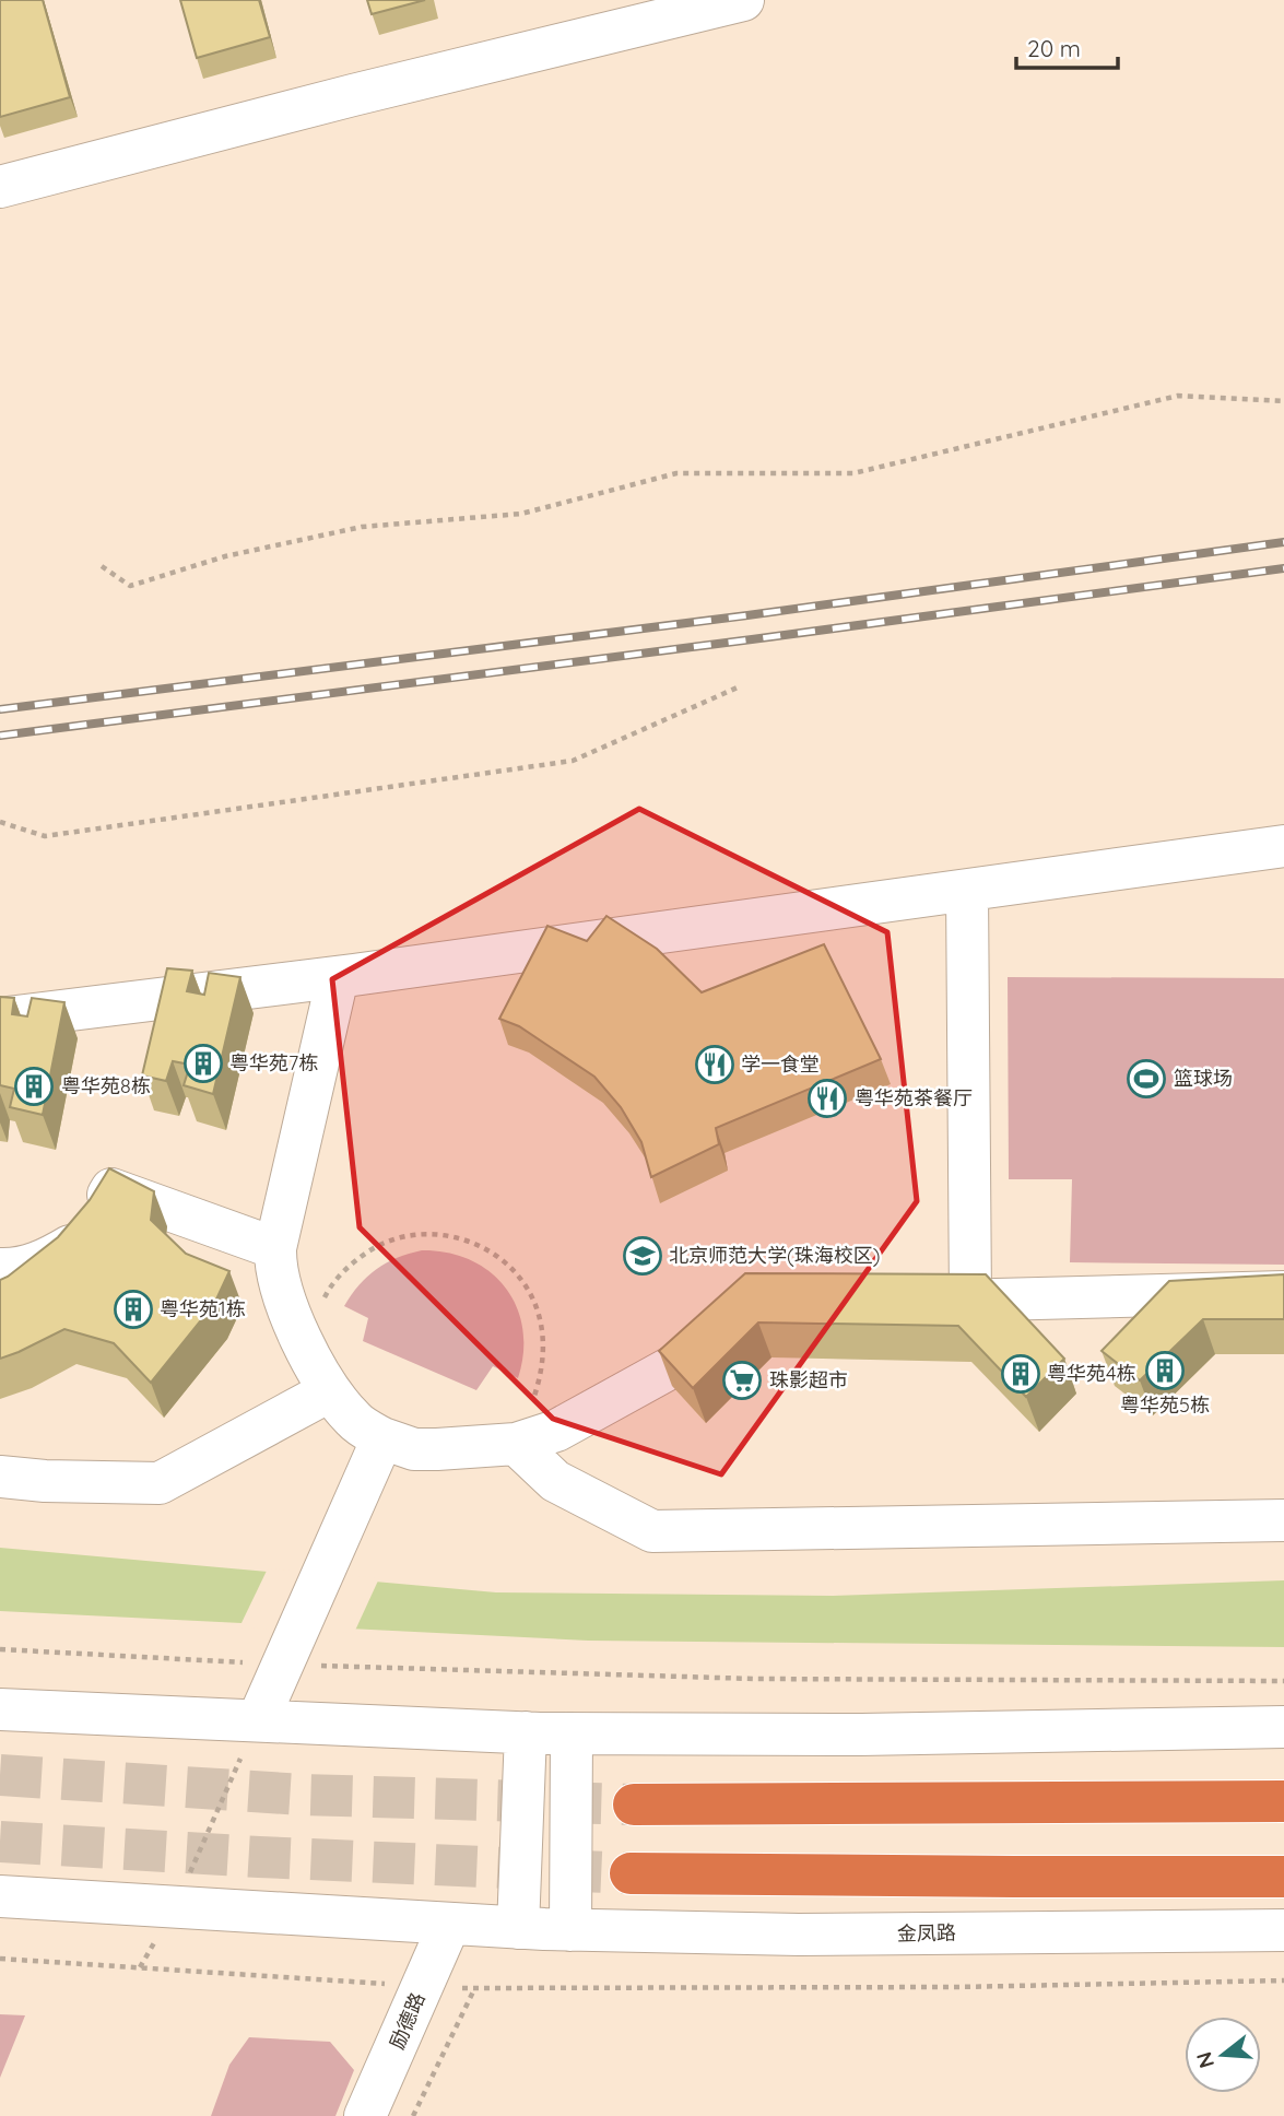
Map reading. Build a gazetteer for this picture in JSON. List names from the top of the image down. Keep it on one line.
{"streets":{"street":["金凤路","励德路"]},"crossings":[["金凤路","励德路"]],"places":{"building":["粤华苑7栋","粤华苑8栋","粤华苑1栋","粤华苑5栋","粤华苑4栋"],"restaurant":["学一食堂","粤华苑茶餐厅"],"sports":["篮球场"],"school or university":["北京师范大学(珠海校区)"],"supermarket":["珠影超市"]},"scale_bar":"20 m","north":"left"}
